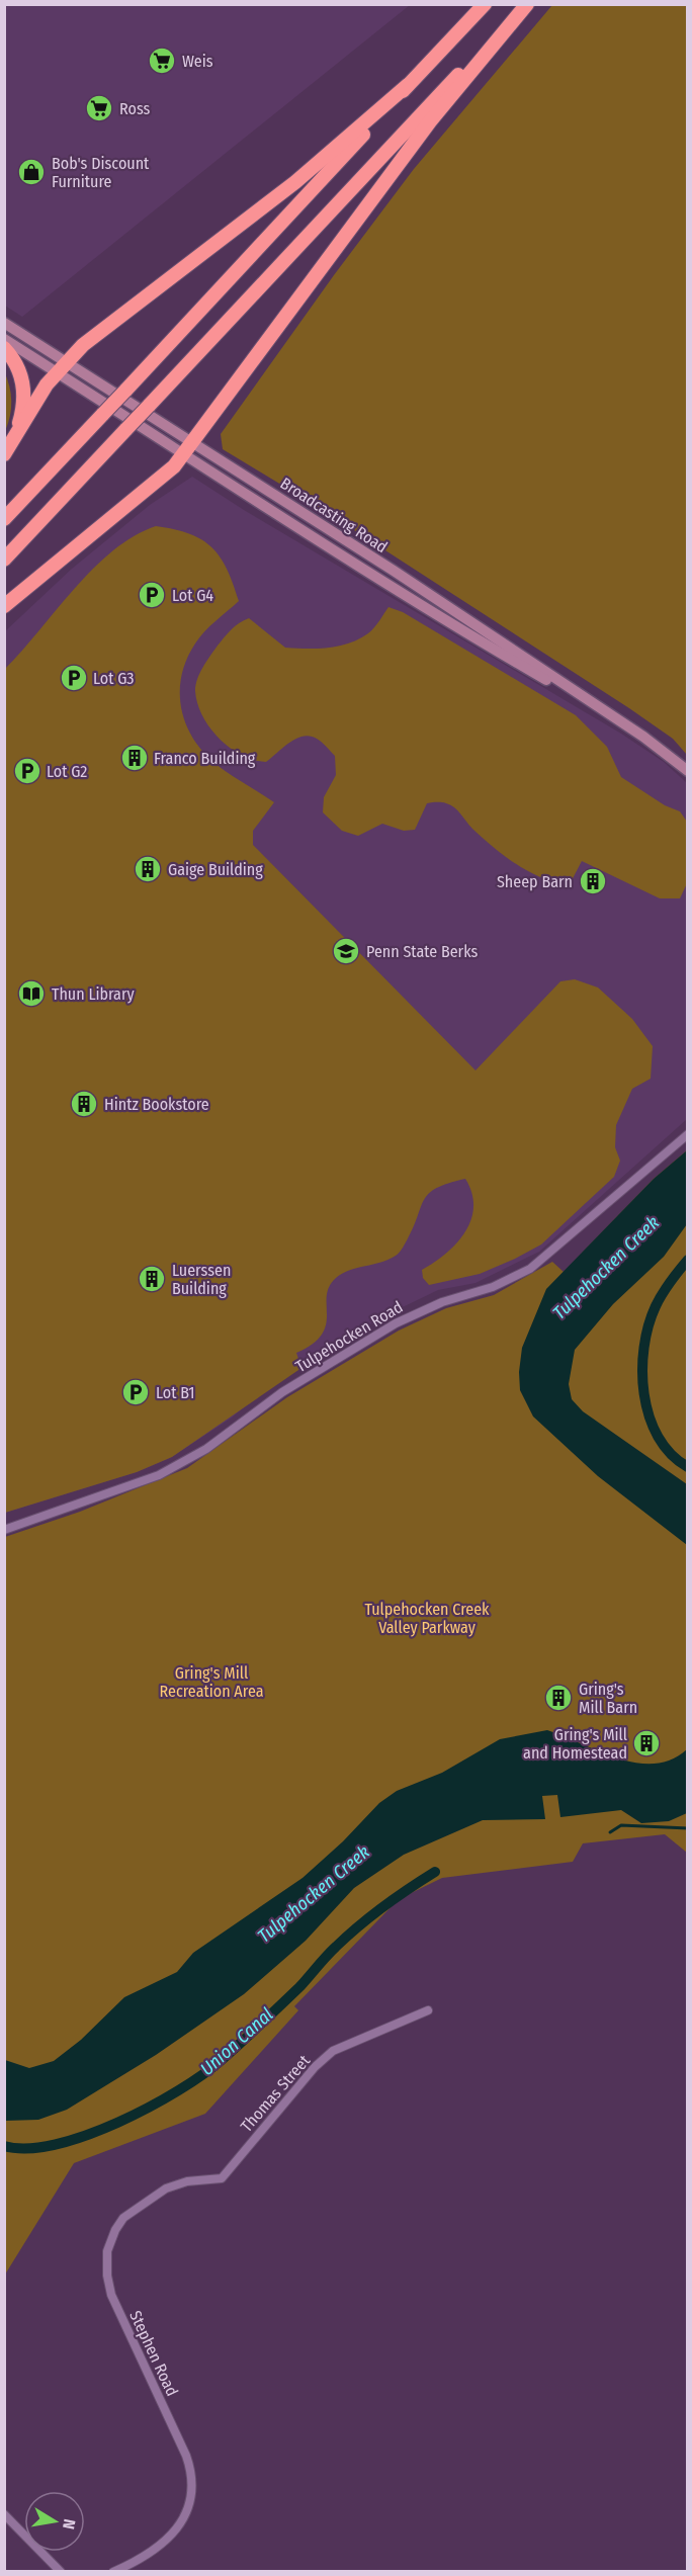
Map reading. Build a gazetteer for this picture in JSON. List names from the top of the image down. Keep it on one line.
{"streets":{"street":["Broadcasting Road","Tulpehocken Road","Thomas Street","Stephen Road"]},"crossings":[["Thomas Street","Stephen Road"]],"water":["Tulpehocken Creek","Union Canal"],"parks":["Tulpehocken Creek Valley Parkway","Gring's Mill Recreation Area"],"places":{"supermarket":["Weis","Ross"],"shop":["Bob's Discount Furniture"],"parking":["Lot G4","Lot G3","Lot G2","Lot B1"],"building":["Franco Building","Gaige Building","Sheep Barn","Hintz Bookstore","Luerssen Building","Gring's Mill Barn","Gring's Mill and Homestead"],"school or university":["Penn State Berks"],"library":["Thun Library"]},"north":"right"}
